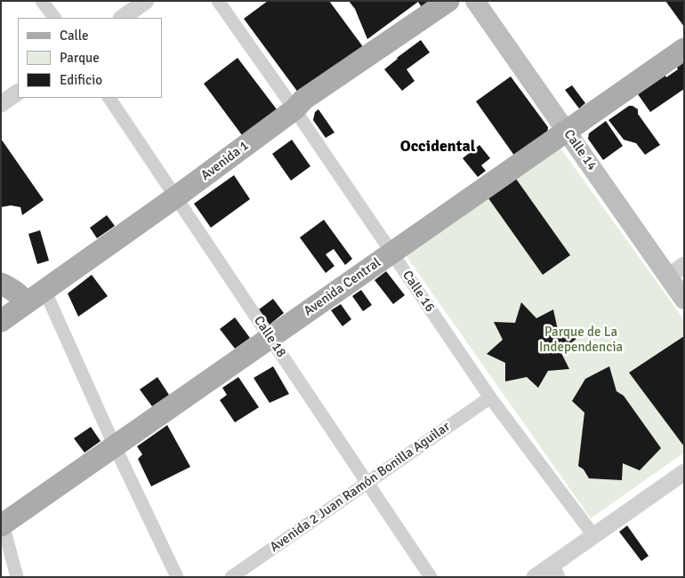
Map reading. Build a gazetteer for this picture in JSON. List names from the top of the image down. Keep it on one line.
{"streets":{"main road":["Calle 14","Avenida 1","Avenida Central"],"street":["Calle 16","Calle 18","Avenida 2 Juan Ramón Bonilla Aguilar"]},"crossings":[["Calle 14","Avenida Central"],["Avenida 1","Calle 16"],["Avenida 1","Calle 18"],["Avenida Central","Calle 16"],["Avenida Central","Calle 18"],["Calle 16","Avenida 2 Juan Ramón Bonilla Aguilar"],["Calle 18","Avenida 2 Juan Ramón Bonilla Aguilar"]],"districts":["Occidental"],"parks":["Parque de La Independencia"],"legend":["Calle","Parque","Edificio"]}
